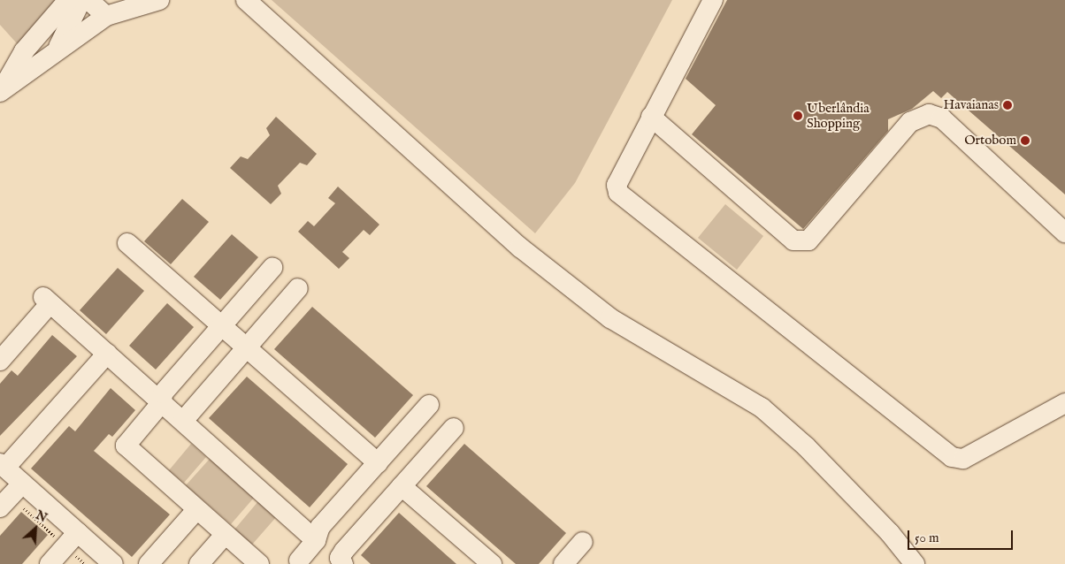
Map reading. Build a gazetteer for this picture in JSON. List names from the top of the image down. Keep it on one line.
{"places":["Havaianas","Uberlândia Shopping","Ortobom"],"scale_bar":"50 m","north":"top right"}
